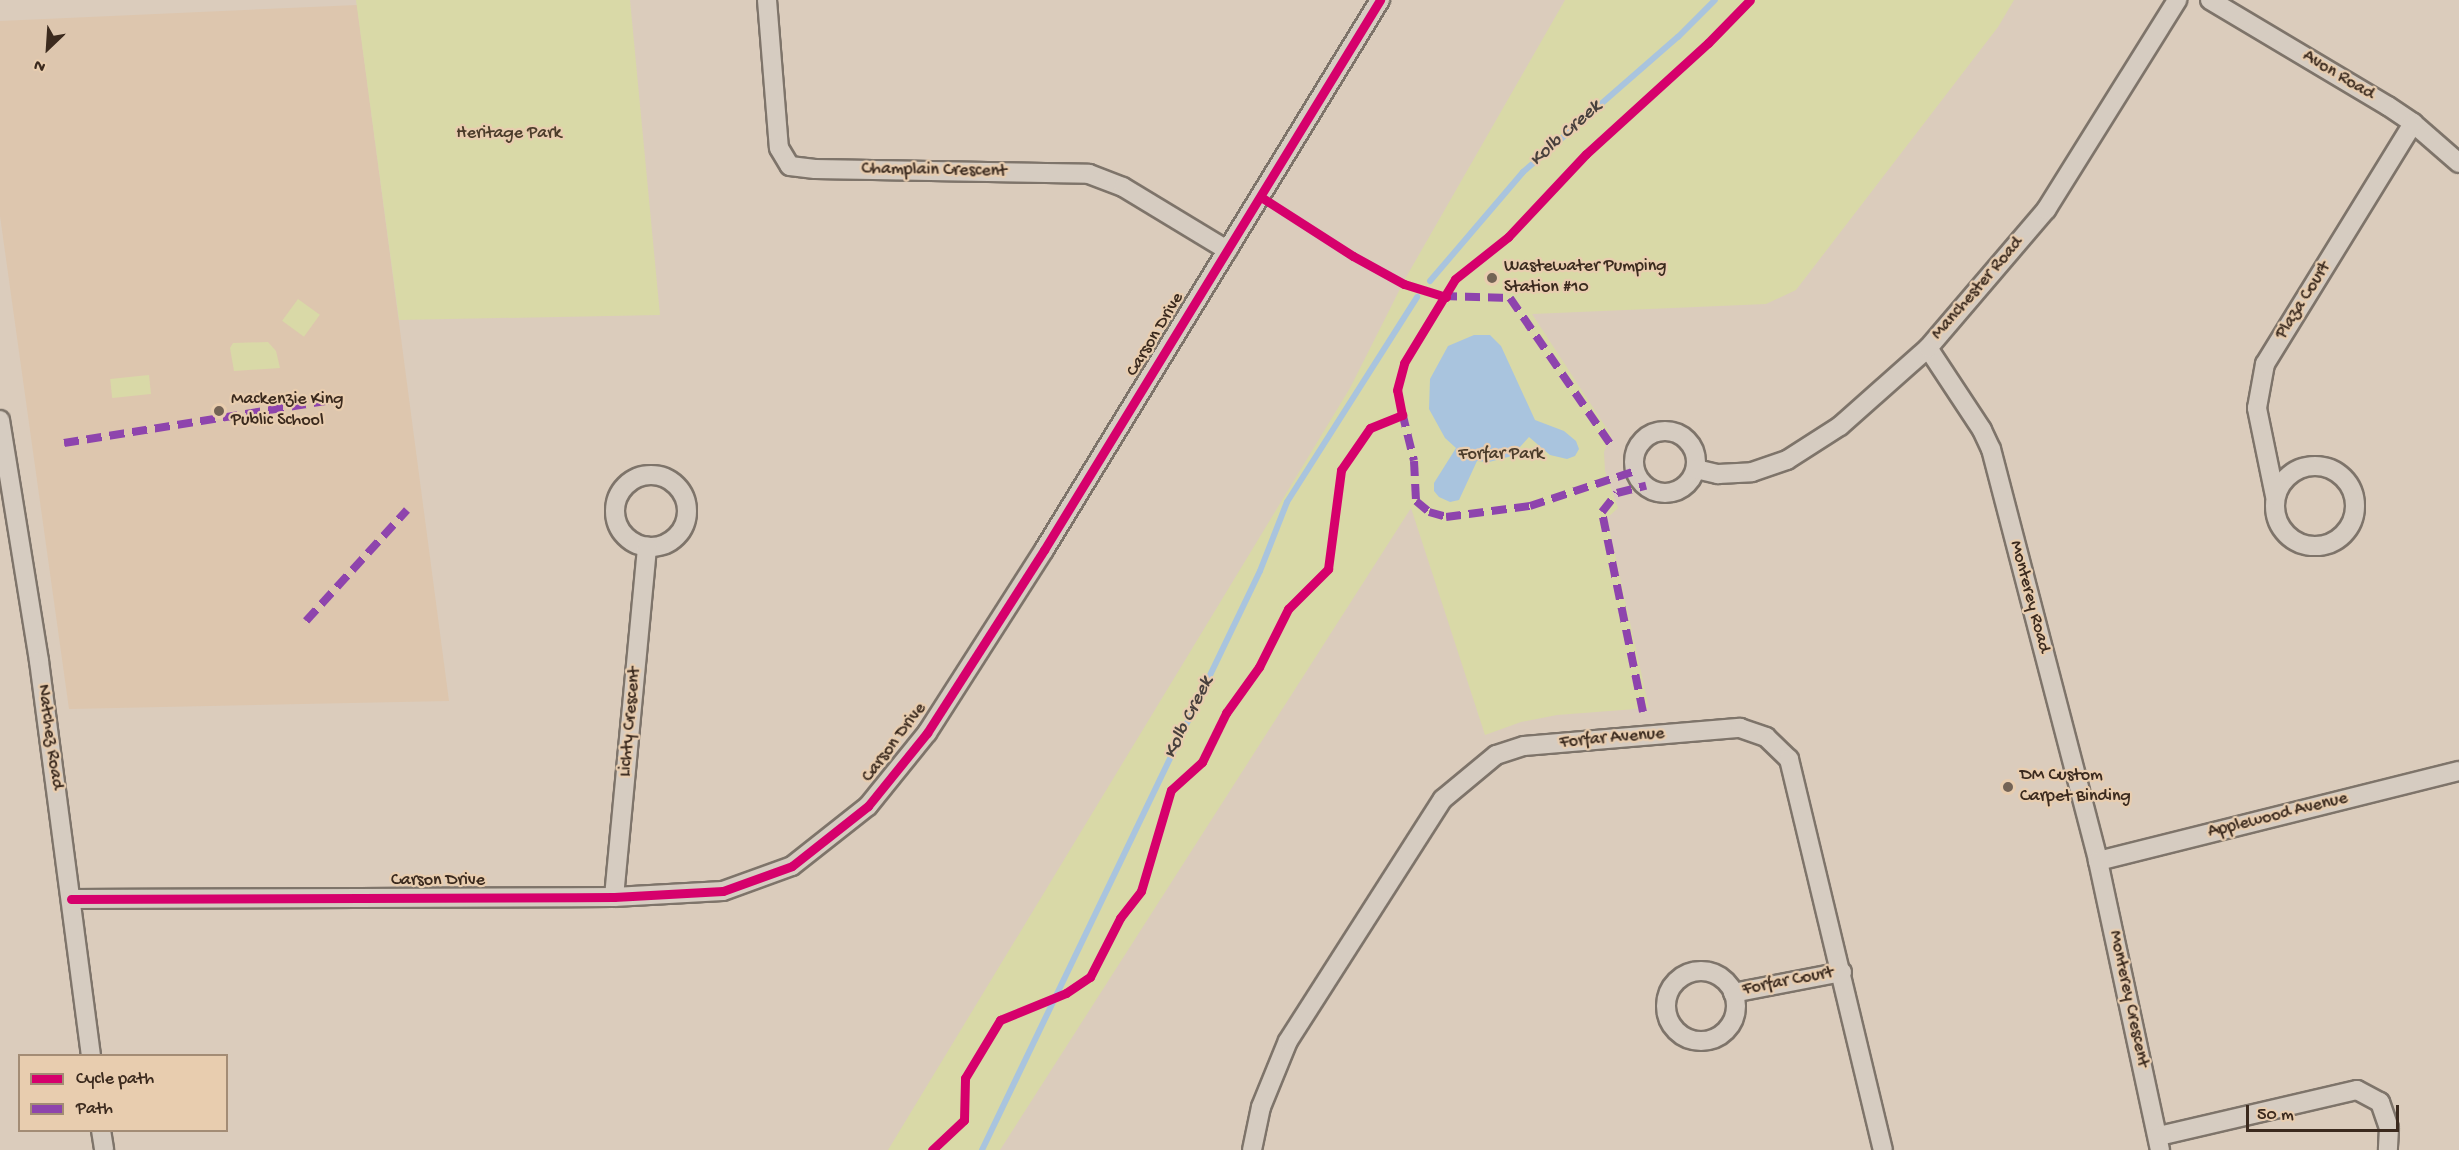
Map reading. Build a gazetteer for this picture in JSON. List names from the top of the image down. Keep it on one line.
{"streets":{"street":["Avon Road","Champlain Crescent","Manchester Road","Plaza Court","Carson Drive","Monterey Road","Lichty Crescent","Natchez Road","Forfar Avenue","Applewood Avenue","Forfar Court","Monterey Crescent"]},"crossings":[["Avon Road","Plaza Court"],["Champlain Crescent","Carson Drive"],["Manchester Road","Monterey Road"],["Carson Drive","Lichty Crescent"],["Carson Drive","Natchez Road"],["Monterey Road","Applewood Avenue"],["Monterey Road","Monterey Crescent"],["Forfar Avenue","Forfar Court"],["Applewood Avenue","Monterey Crescent"]],"water":["Kolb Creek"],"parks":["Heritage Park","Forfar Park"],"places":["Wastewater Pumping Station #10","Mackenzie King Public School","DM Custom Carpet Binding"],"legend":["Cycle path","Path"],"scale_bar":"50 m","north":"bottom left"}
